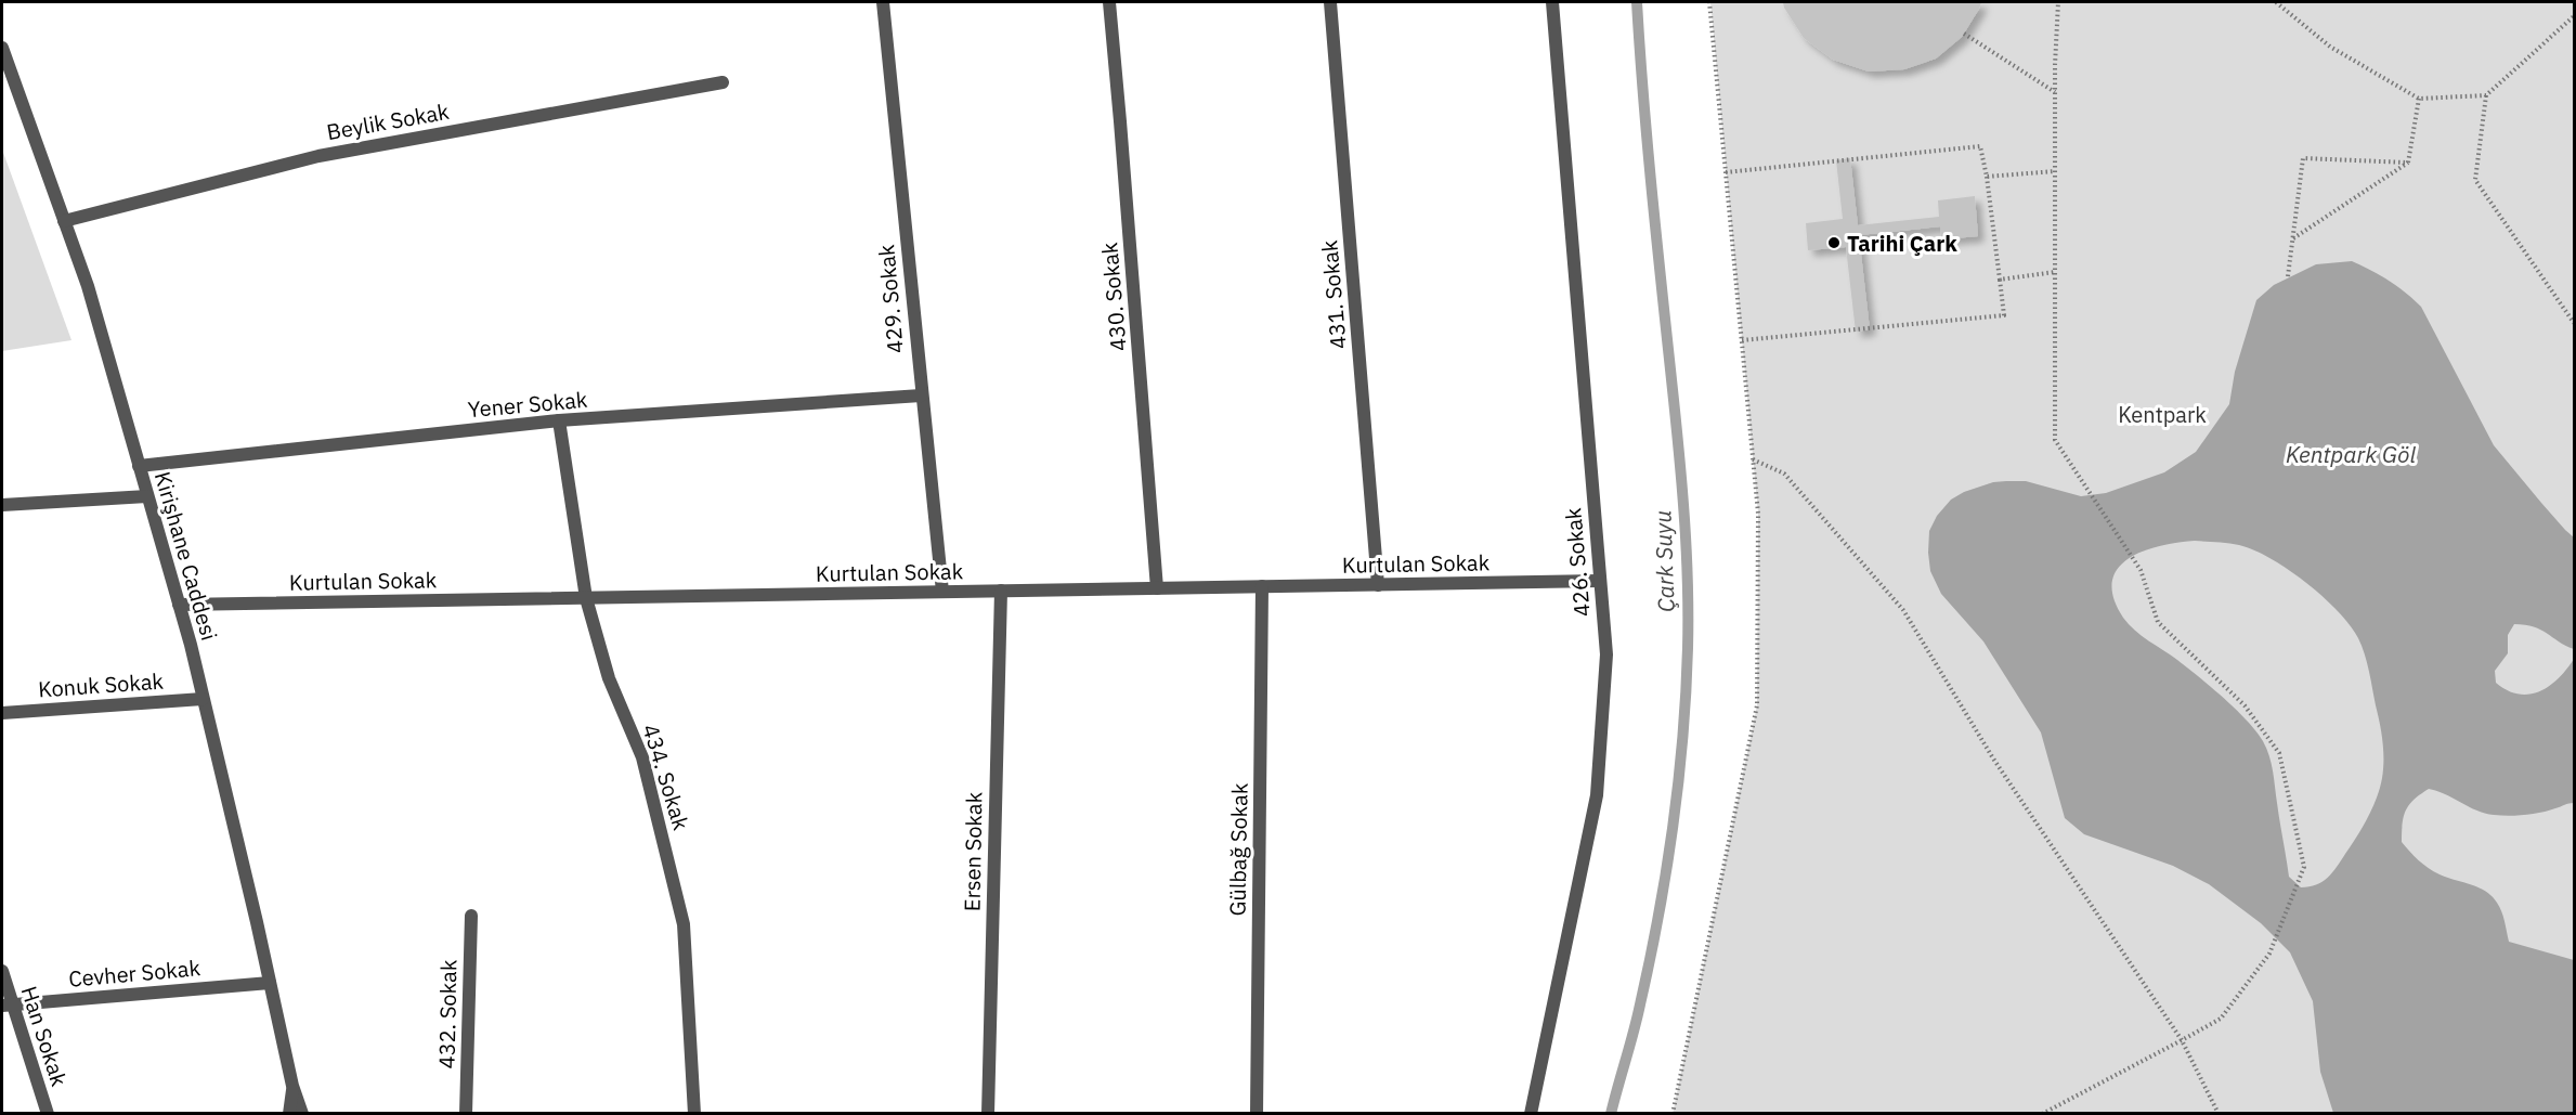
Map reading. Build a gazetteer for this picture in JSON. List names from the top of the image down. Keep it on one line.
{"streets":{"street":["Beylik Sokak","431. Sokak","430. Sokak","429. Sokak","Yener Sokak","Kirişhane Caddesi","426. Sokak","Kurtulan Sokak","Konuk Sokak","434. Sokak","Gülbağ Sokak","Ersen Sokak","Cevher Sokak","432. Sokak","Han Sokak"]},"crossings":[["Beylik Sokak","Kirişhane Caddesi"],["431. Sokak","Kurtulan Sokak"],["430. Sokak","Kurtulan Sokak"],["429. Sokak","Yener Sokak"],["429. Sokak","Kurtulan Sokak"],["Yener Sokak","Kirişhane Caddesi"],["Yener Sokak","434. Sokak"],["Kirişhane Caddesi","Kurtulan Sokak"],["Kirişhane Caddesi","Konuk Sokak"],["Kirişhane Caddesi","Cevher Sokak"],["426. Sokak","Kurtulan Sokak"],["Kurtulan Sokak","434. Sokak"],["Kurtulan Sokak","Gülbağ Sokak"],["Kurtulan Sokak","Ersen Sokak"],["Cevher Sokak","Han Sokak"]],"water":["Kentpark Göl","Çark Suyu"],"parks":["Kentpark"],"places":["Tarihi Çark"]}
